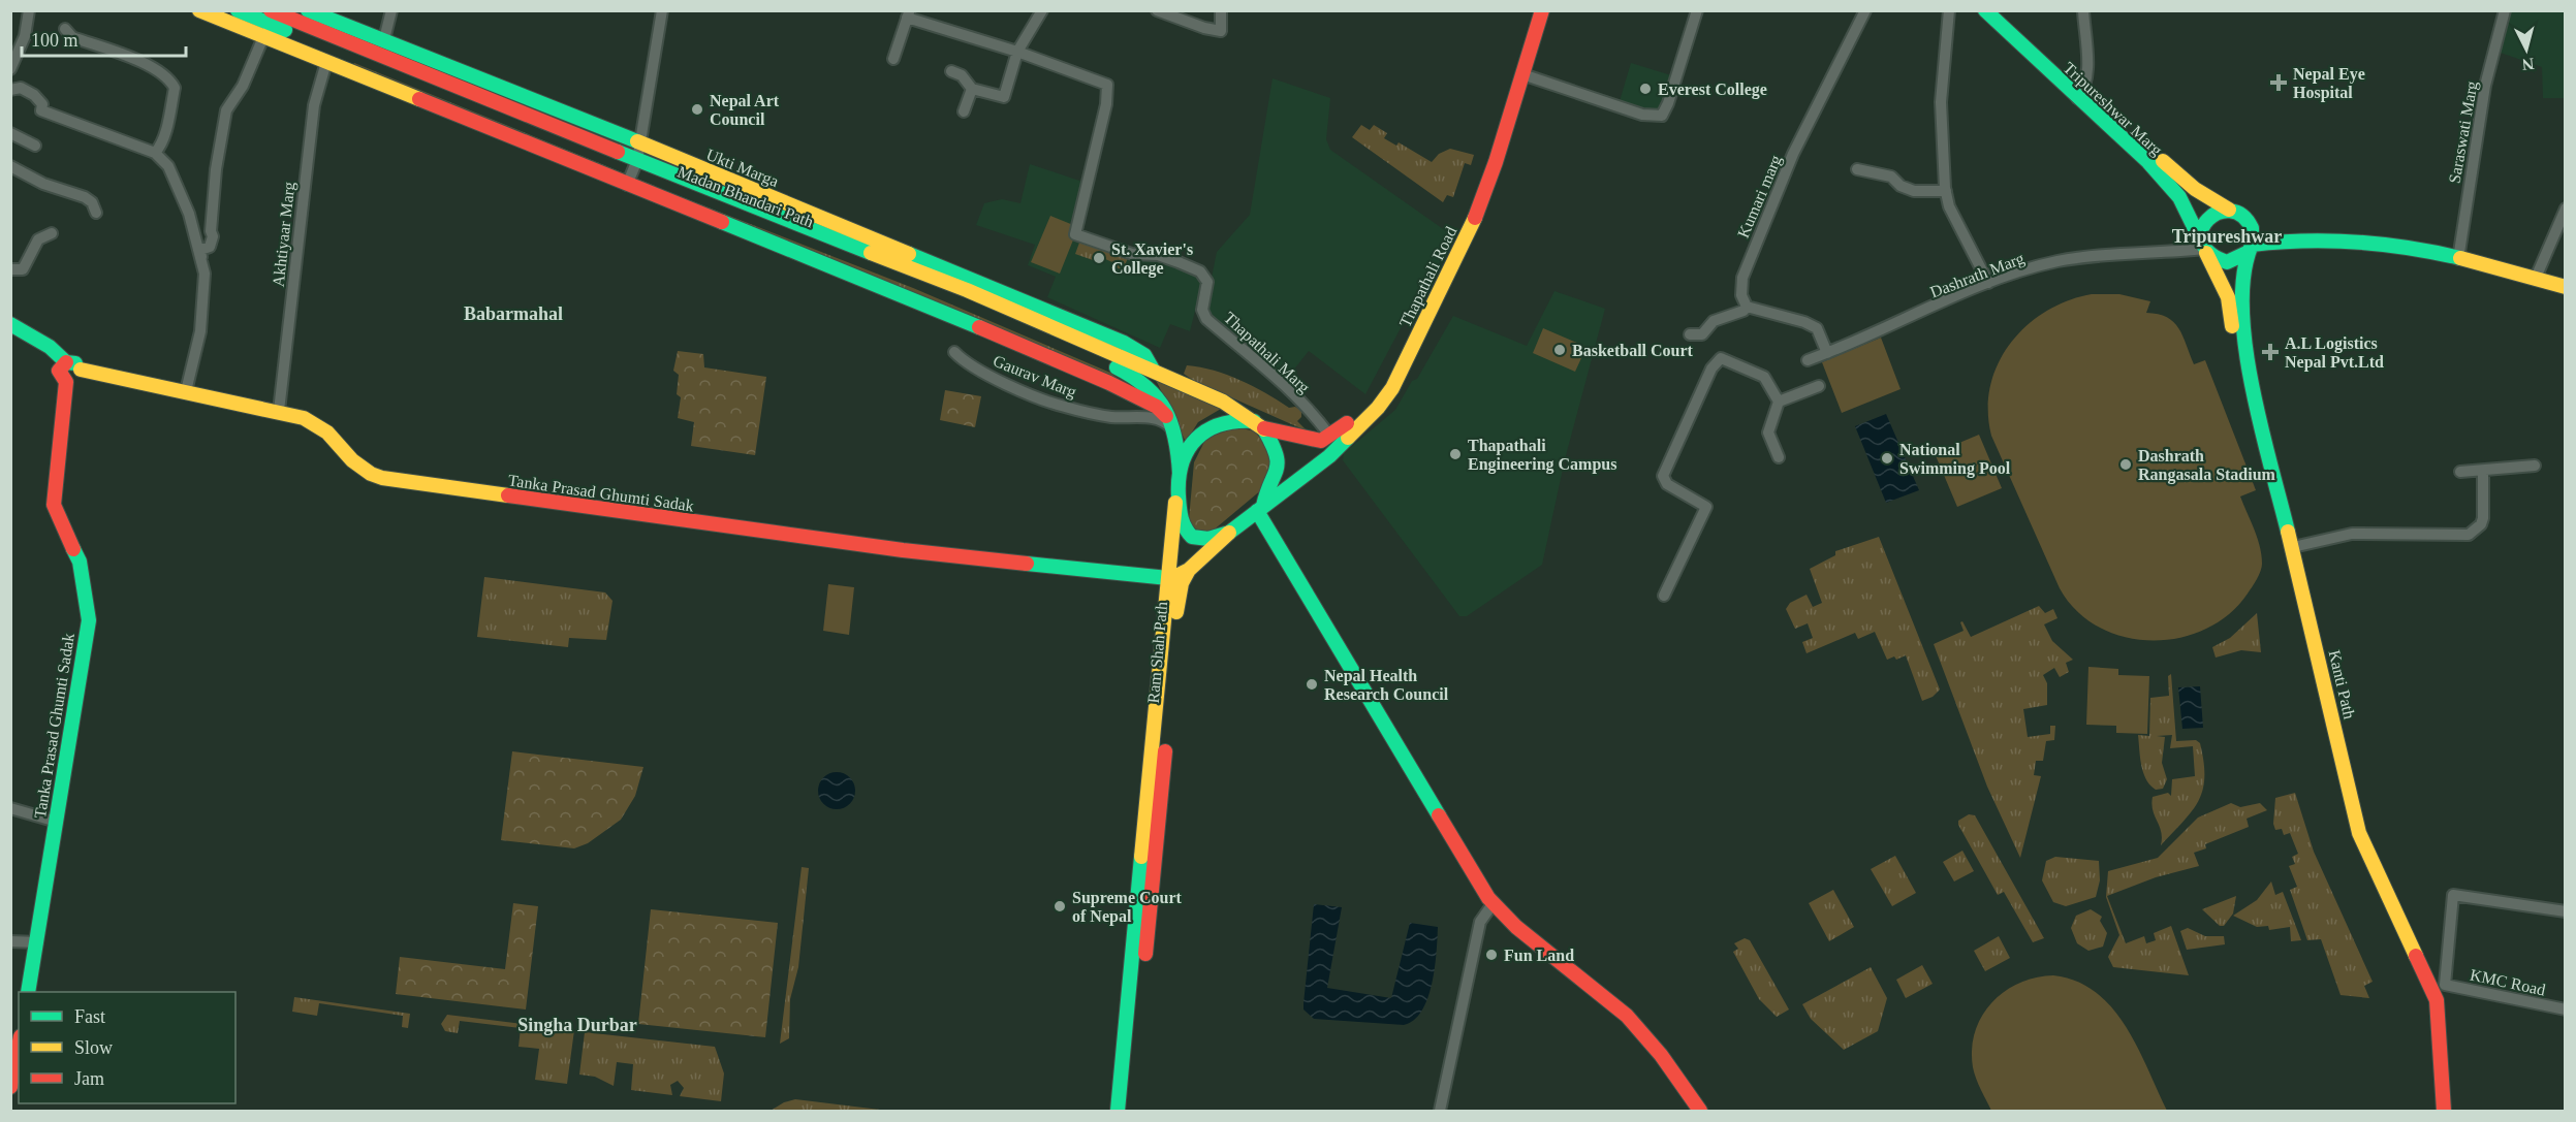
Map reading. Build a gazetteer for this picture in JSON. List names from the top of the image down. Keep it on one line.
{"streets":{"main road":["Tripureshwar Marg","Ukti Marga","Madan Bhandari Path","Thapathali Road","Tanka Prasad Ghumti Sadak","Ram Shah Path","Kanti Path"],"street":["Saraswati Marg","Kumari marg","Akhtiyaar Marg","Dashrath Marg","Thapathali Marg","Gaurav Marg","KMC Road"]},"crossings":[["Tripureshwar Marg","Dashrath Marg"],["Tripureshwar Marg","Kanti Path"],["Ukti Marga","Madan Bhandari Path"],["Madan Bhandari Path","Thapathali Road"],["Madan Bhandari Path","Gaurav Marg"],["Akhtiyaar Marg","Tanka Prasad Ghumti Sadak"],["Dashrath Marg","Kanti Path"],["Thapathali Road","Thapathali Marg"],["Tanka Prasad Ghumti Sadak","Ram Shah Path"],["Kanti Path","KMC Road"]],"districts":["Tripureshwar","Babarmahal","Singha Durbar"],"places":{"health":["Nepal Eye Hospital","A.L Logistics Nepal Pvt.Ltd"],"other":["Everest College","Nepal Art Council","St. Xavier's College","Basketball Court","Thapathali Engineering Campus","National Swimming Pool","Dashrath Rangasala Stadium","Nepal Health Research Council","Supreme Court of Nepal","Fun Land"]},"legend":["Fast","Slow","Jam"],"scale_bar":"100 m","north":"bottom"}
